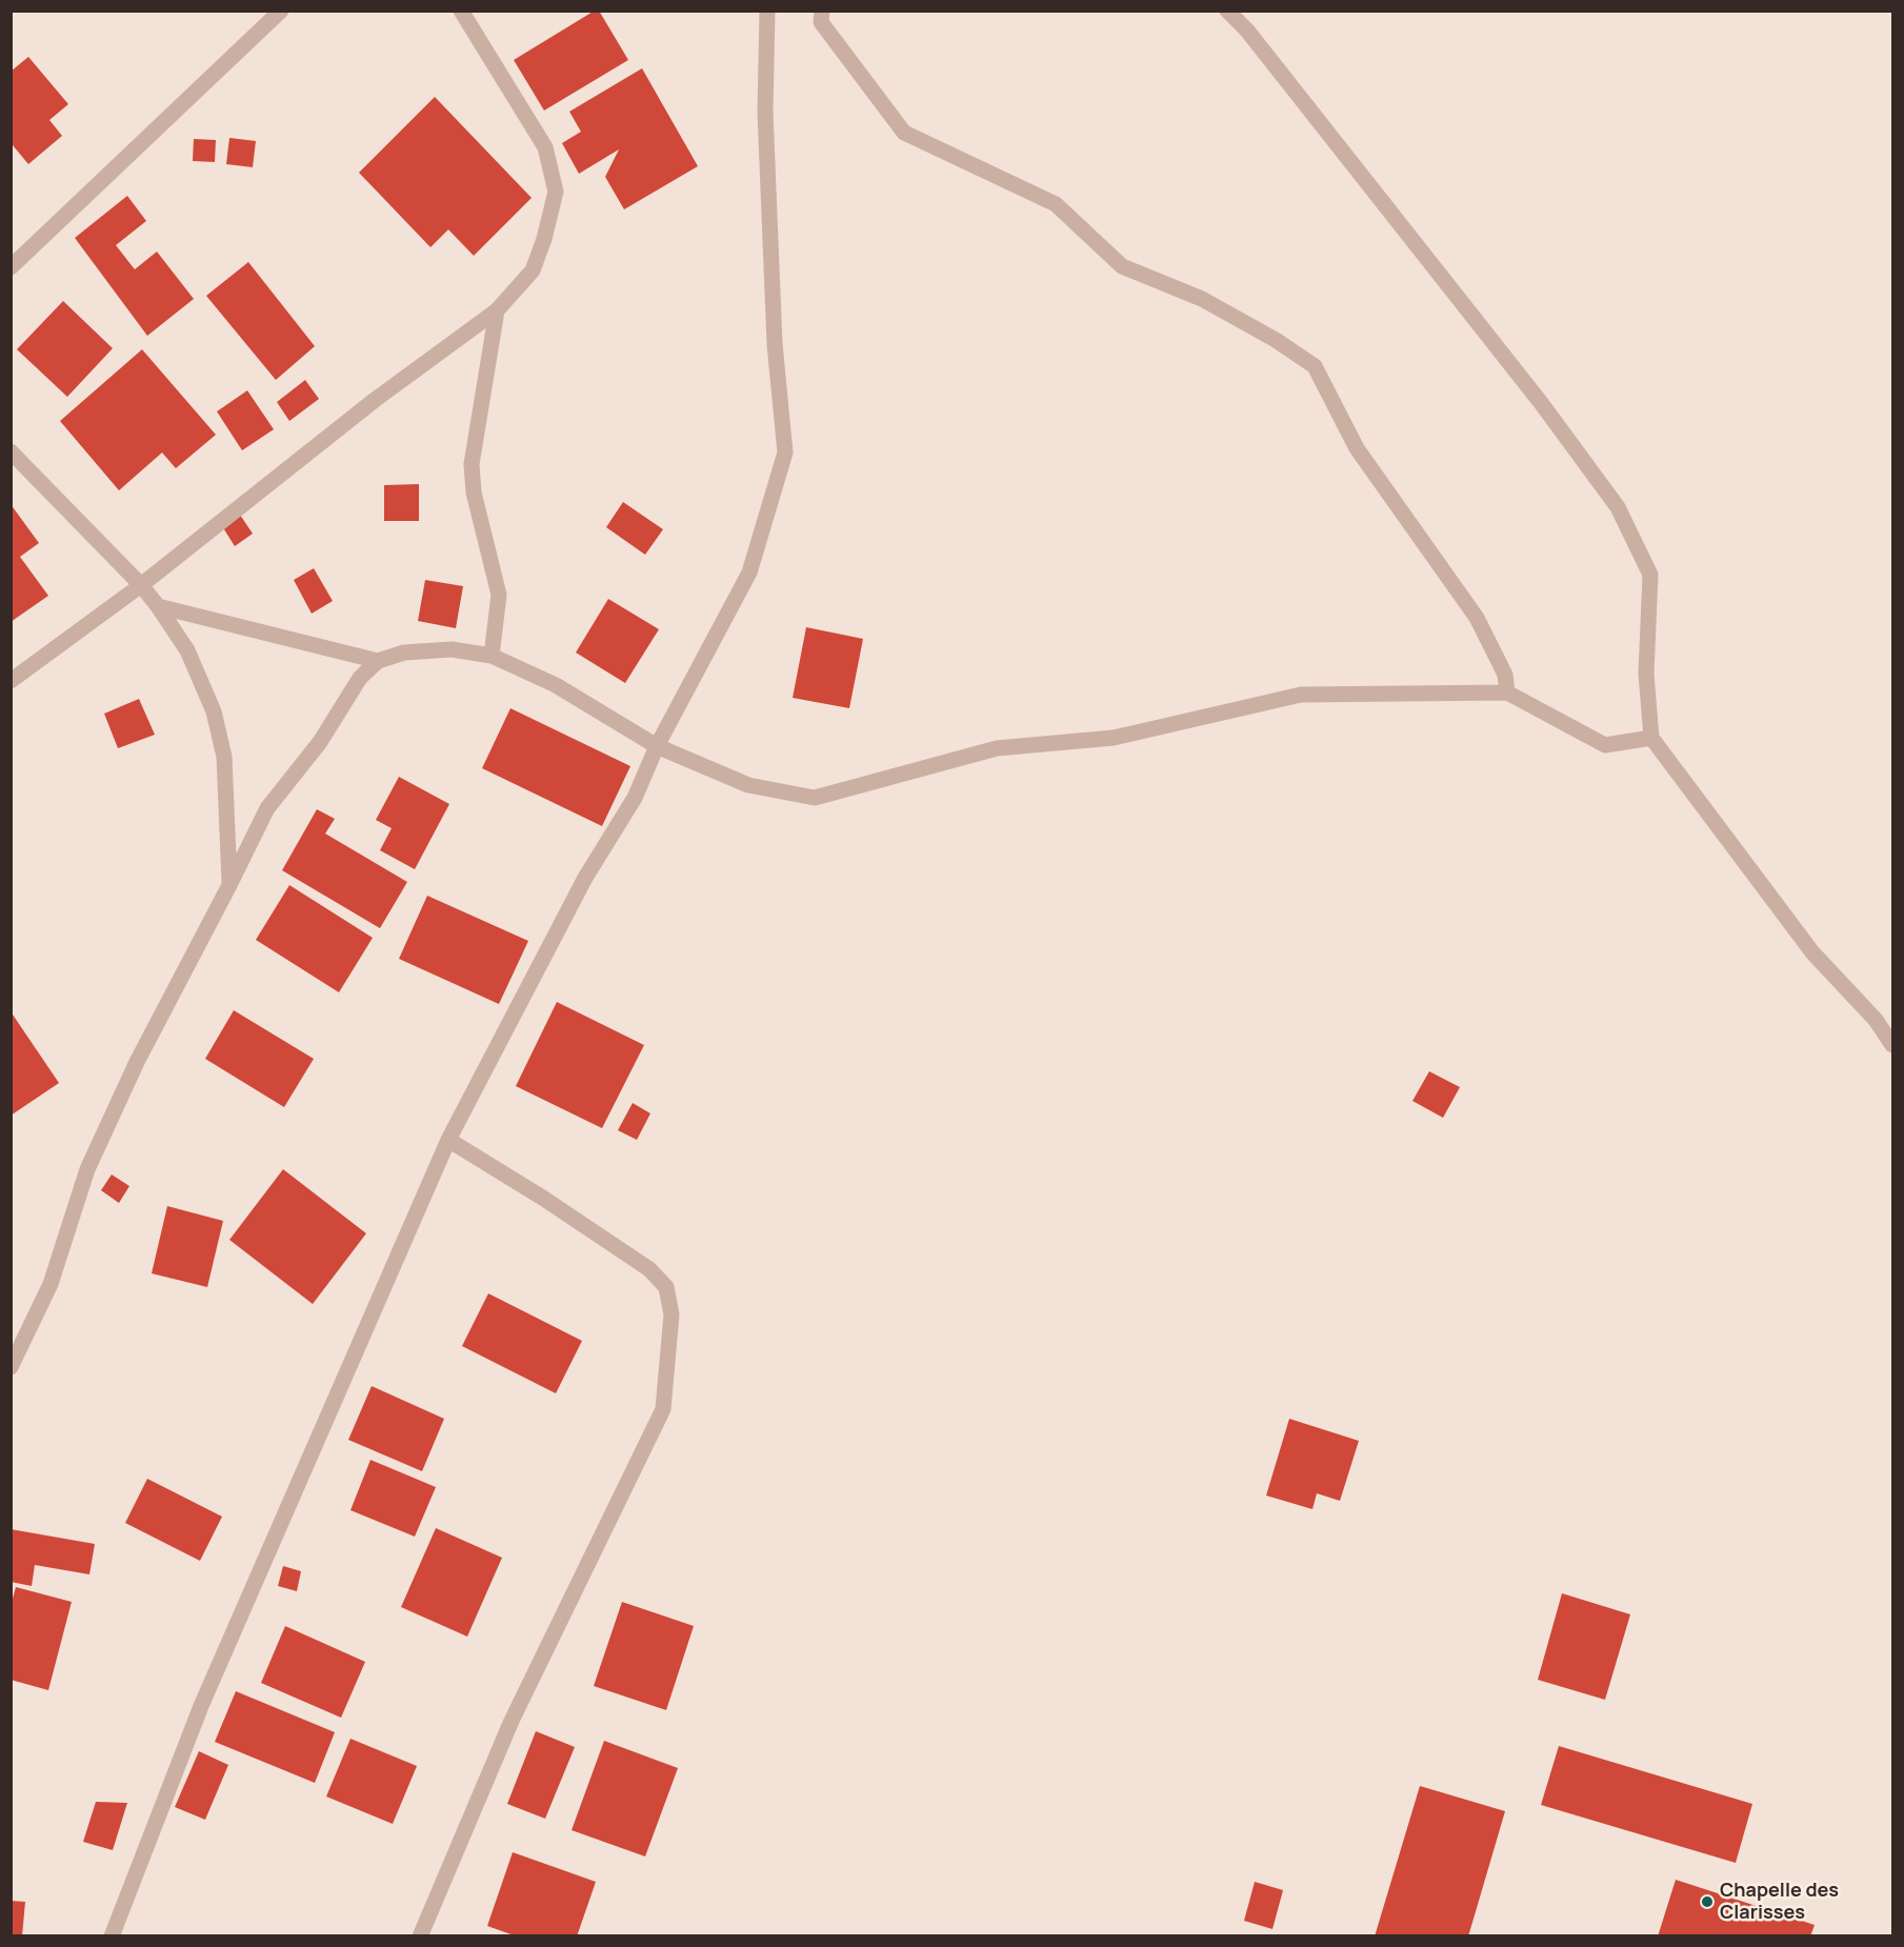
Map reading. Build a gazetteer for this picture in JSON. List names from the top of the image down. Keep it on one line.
{"places":["Chapelle des Clarisses"]}
